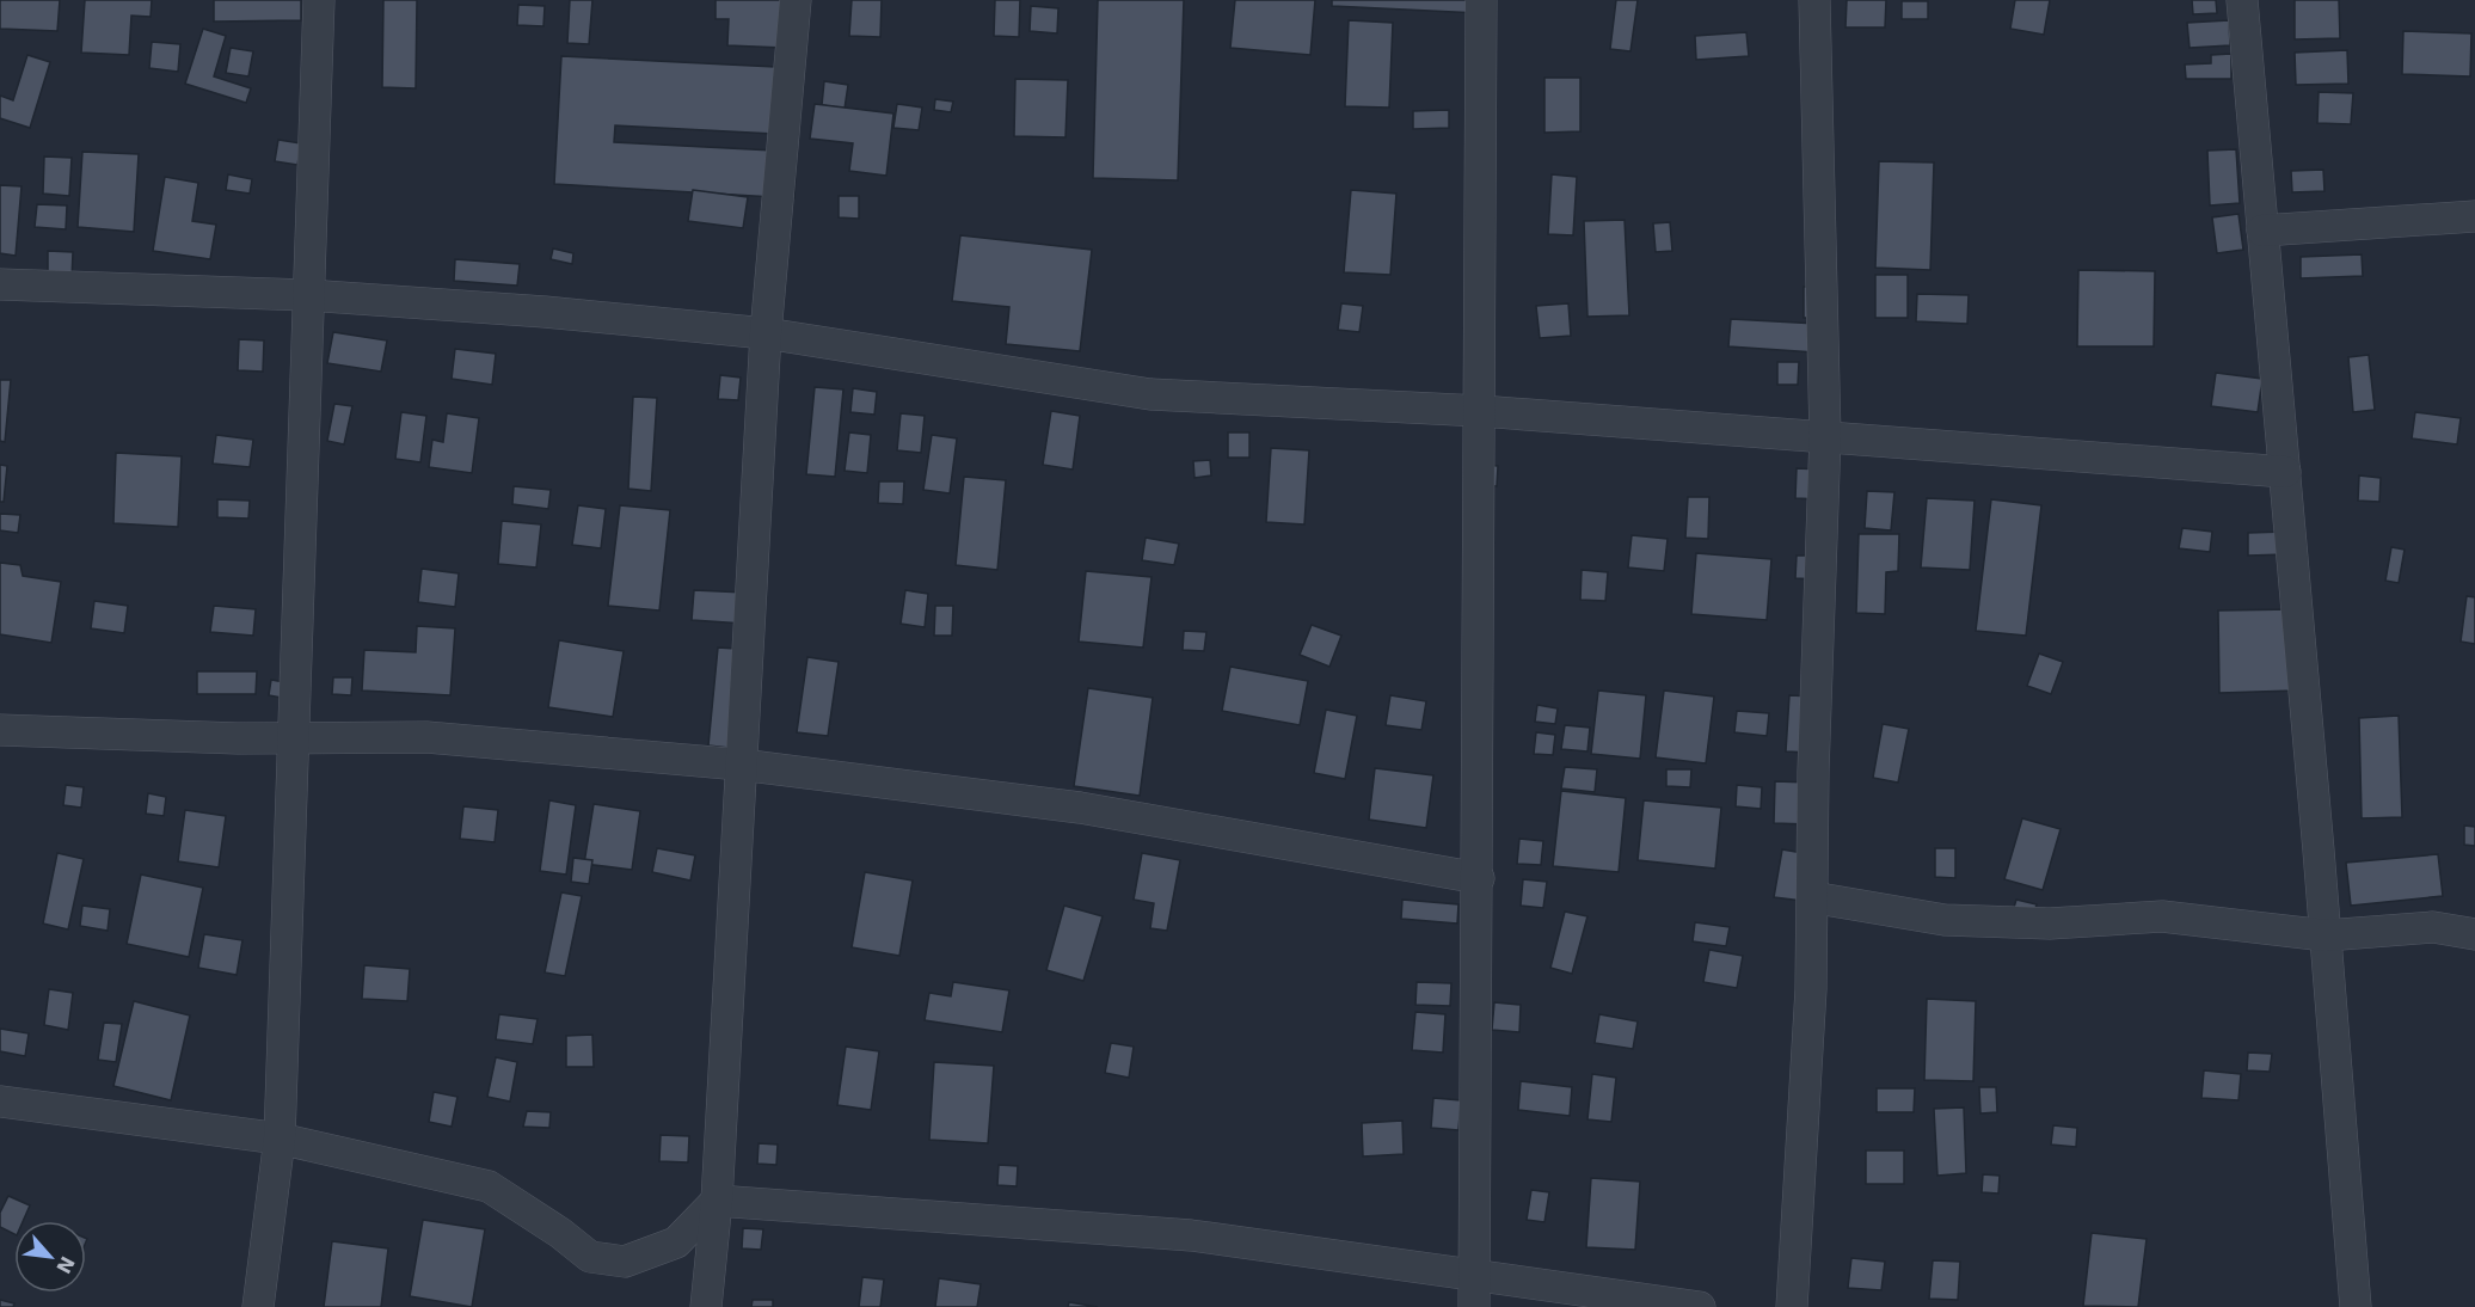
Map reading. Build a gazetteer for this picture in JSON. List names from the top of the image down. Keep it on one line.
{"north":"bottom right"}
